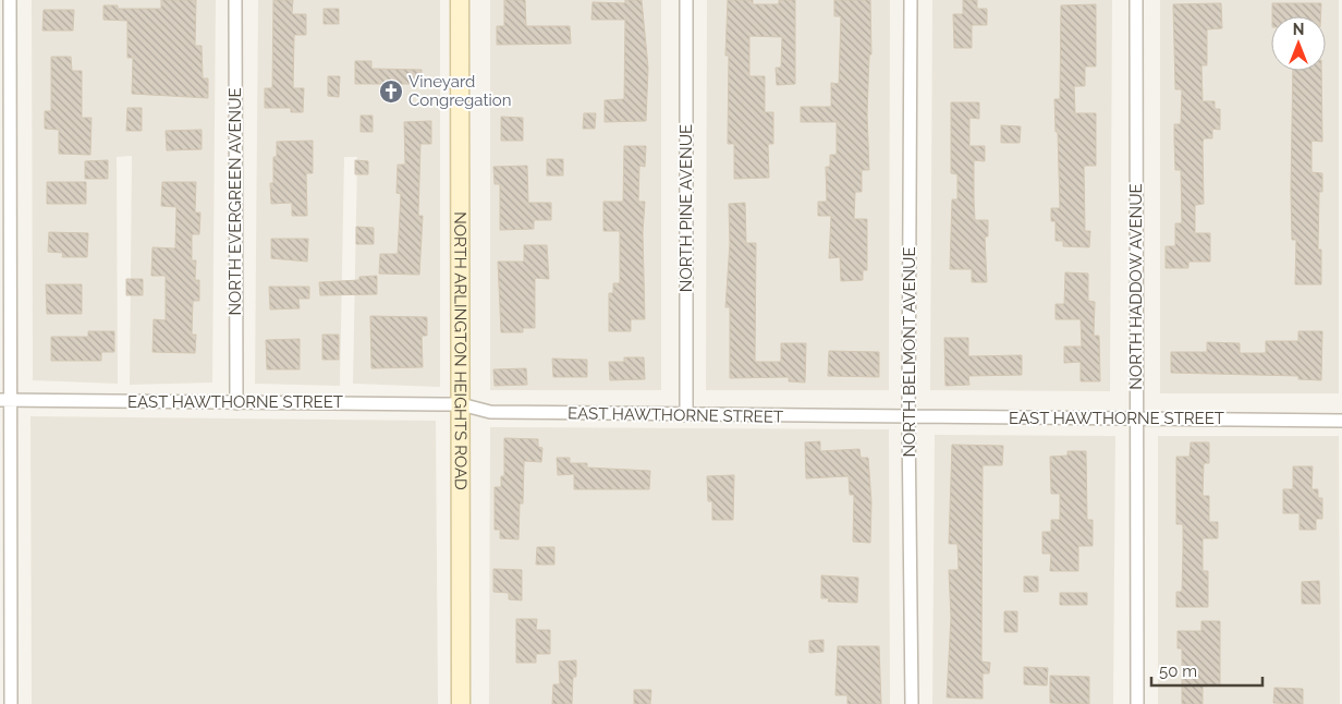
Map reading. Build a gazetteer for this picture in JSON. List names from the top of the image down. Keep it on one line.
{"streets":{"main road":["NORTH ARLINGTON HEIGHTS ROAD"],"street":["NORTH EVERGREEN AVENUE","NORTH PINE AVENUE","NORTH HADDOW AVENUE","NORTH BELMONT AVENUE","EAST HAWTHORNE STREET"]},"crossings":[["NORTH EVERGREEN AVENUE","EAST HAWTHORNE STREET"],["NORTH PINE AVENUE","EAST HAWTHORNE STREET"],["NORTH HADDOW AVENUE","EAST HAWTHORNE STREET"],["NORTH ARLINGTON HEIGHTS ROAD","EAST HAWTHORNE STREET"],["NORTH BELMONT AVENUE","EAST HAWTHORNE STREET"]],"places":{"church":["Vineyard Congregation"]},"scale_bar":"50 m","north":"top"}
